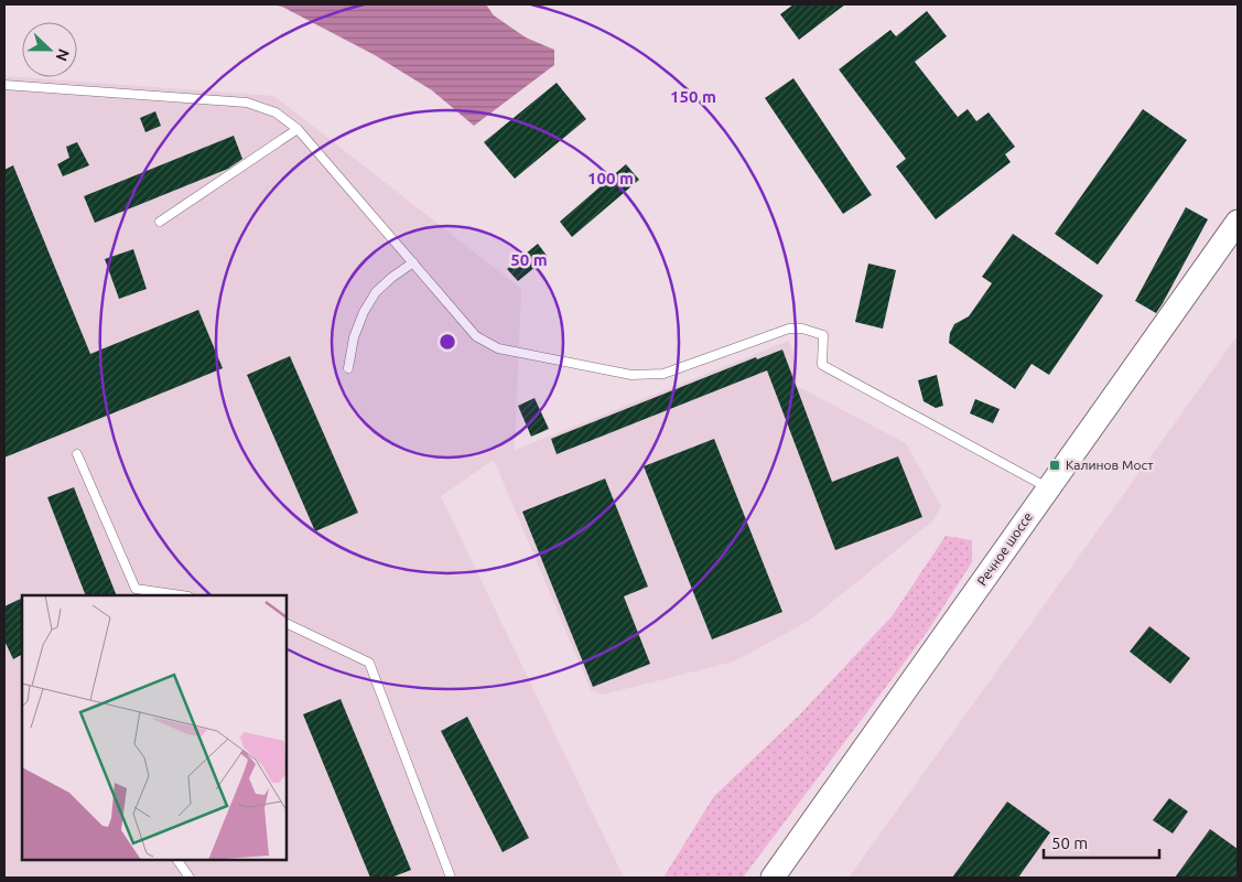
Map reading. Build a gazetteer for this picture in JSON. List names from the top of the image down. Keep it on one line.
{"streets":{"street":["Речное шоссе"]},"places":{"transit":["Калинов Мост"]},"scale_bar":"50 m","north":"right","rings":["150 m","100 m","50 m"]}
